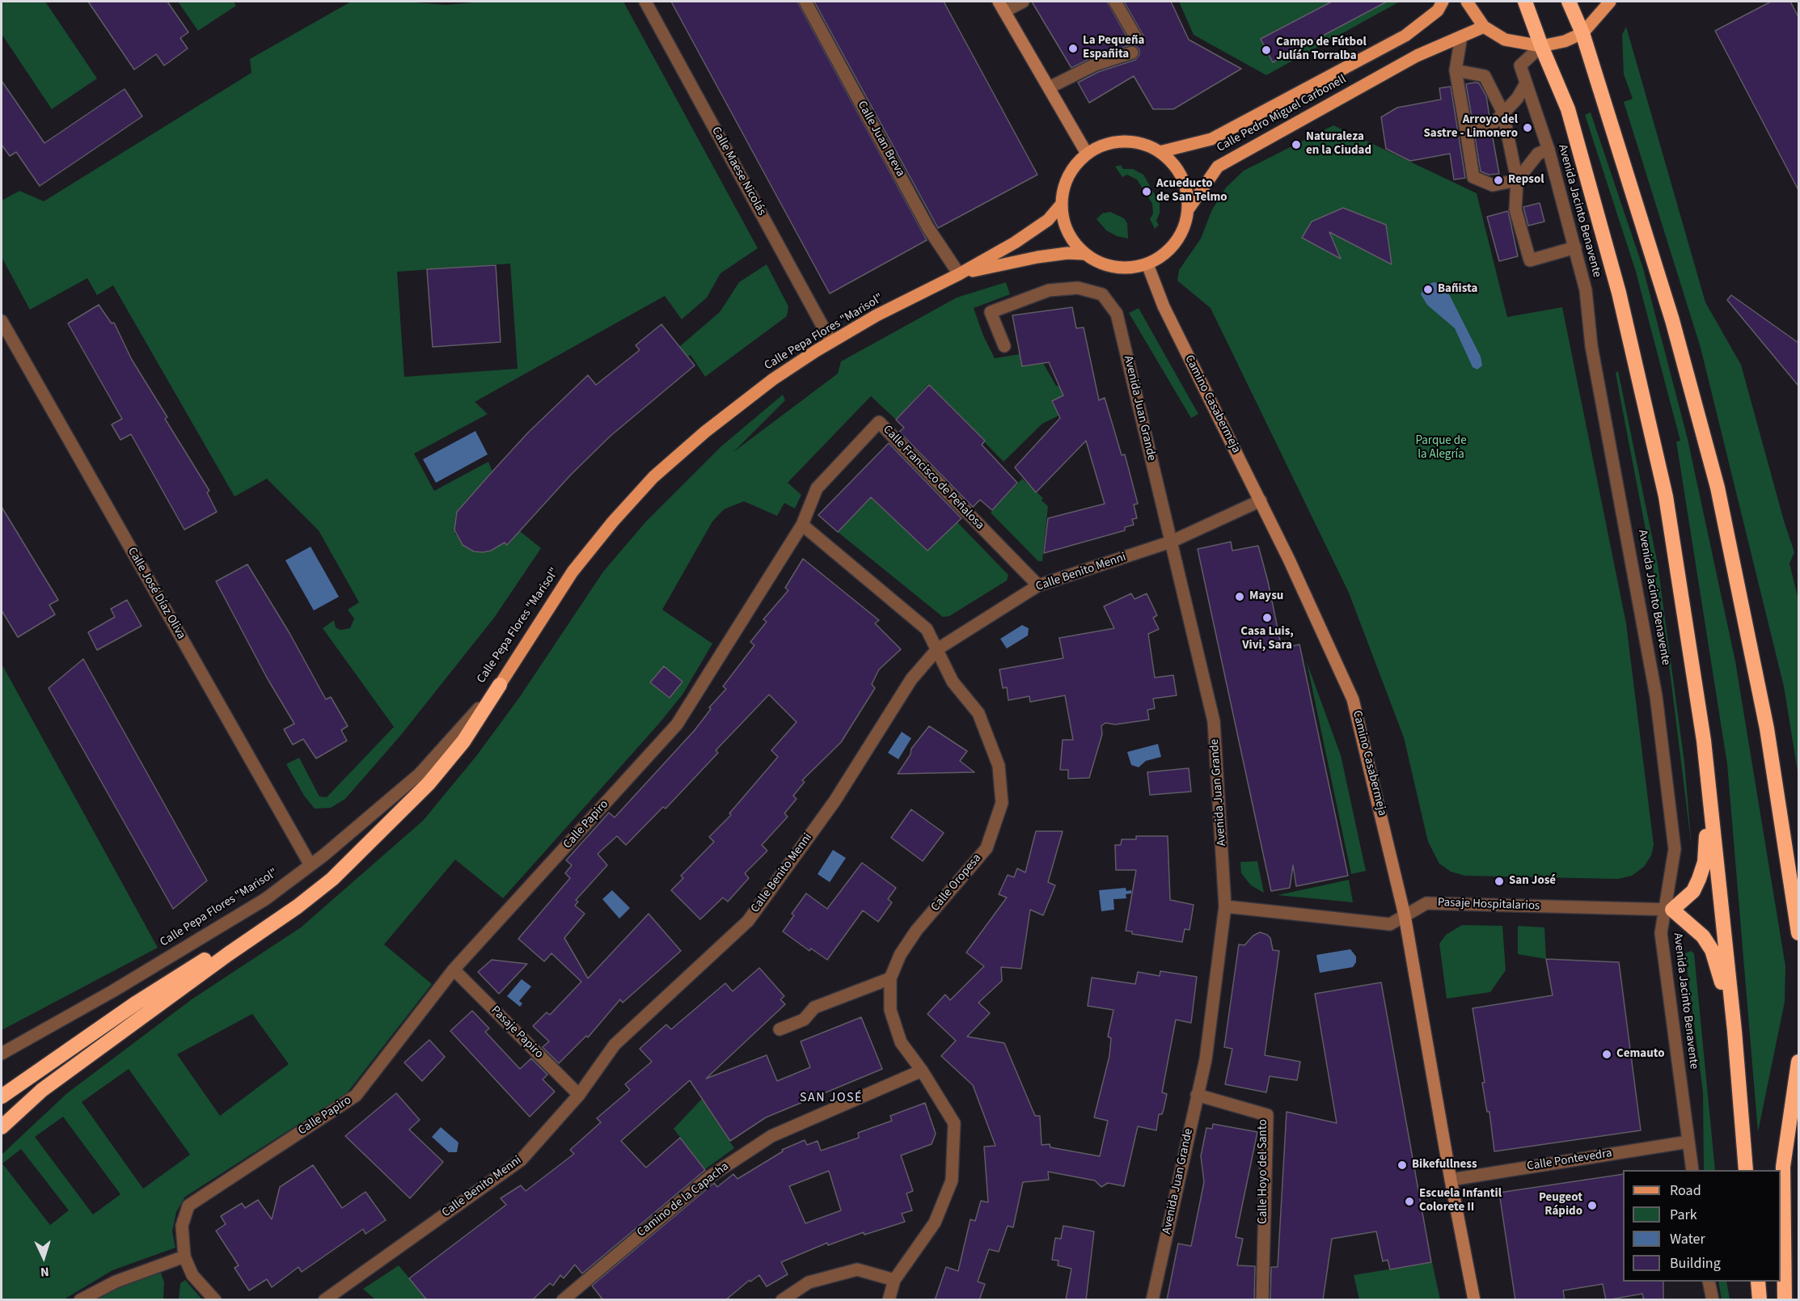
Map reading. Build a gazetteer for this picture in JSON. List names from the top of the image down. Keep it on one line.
{"streets":{"highway":["Avenida Jacinto Benavente"],"main road":["Calle Pedro Miguel Carbonell","Calle Pepa Flores \"Marisol\"","Camino Casabermeja"],"street":["Calle Juan Breva","Calle Maese Nicolás","Avenida Juan Grande","Calle Francisco de Peñalosa","Calle Benito Menni","Calle José Díaz Oliva","Calle Papiro","Calle Oropesa","Pasaje Hospitalarios","Pasaje Papiro","Calle Pontevedra","Calle Hoyo del Santo","Camino de la Capacha"]},"crossings":[["Calle Pedro Miguel Carbonell","Calle Pepa Flores \"Marisol\""],["Calle Pedro Miguel Carbonell","Camino Casabermeja"],["Calle Juan Breva","Calle Pepa Flores \"Marisol\""],["Calle Maese Nicolás","Calle Pepa Flores \"Marisol\""],["Avenida Jacinto Benavente","Pasaje Hospitalarios"],["Avenida Jacinto Benavente","Calle Pontevedra"],["Calle Pepa Flores \"Marisol\"","Camino Casabermeja"],["Calle Pepa Flores \"Marisol\"","Calle José Díaz Oliva"],["Camino Casabermeja","Calle Benito Menni"],["Camino Casabermeja","Pasaje Hospitalarios"],["Camino Casabermeja","Calle Pontevedra"],["Avenida Juan Grande","Calle Benito Menni"],["Avenida Juan Grande","Pasaje Hospitalarios"],["Avenida Juan Grande","Calle Hoyo del Santo"],["Calle Francisco de Peñalosa","Calle Benito Menni"],["Calle Francisco de Peñalosa","Calle Papiro"],["Calle Benito Menni","Calle Oropesa"],["Calle Benito Menni","Pasaje Papiro"],["Calle Papiro","Pasaje Papiro"],["Calle Oropesa","Camino de la Capacha"]],"districts":["SAN JOSÉ"],"parks":["Parque de la Alegría"],"places":["La Pequeña Españita","Campo de Fútbol Julíán Torralba","Arroyo del Sastre - Limonero","Naturaleza en la Ciudad","Repsol","Acueducto de San Telmo","Bañista","Maysu","Casa Luis, Vivi, Sara","San José","Cemauto","Bikefullness","Escuela Infantil Colorete II","Peugeot Rápido"],"legend":["Road","Park","Water","Building"],"north":"bottom"}
